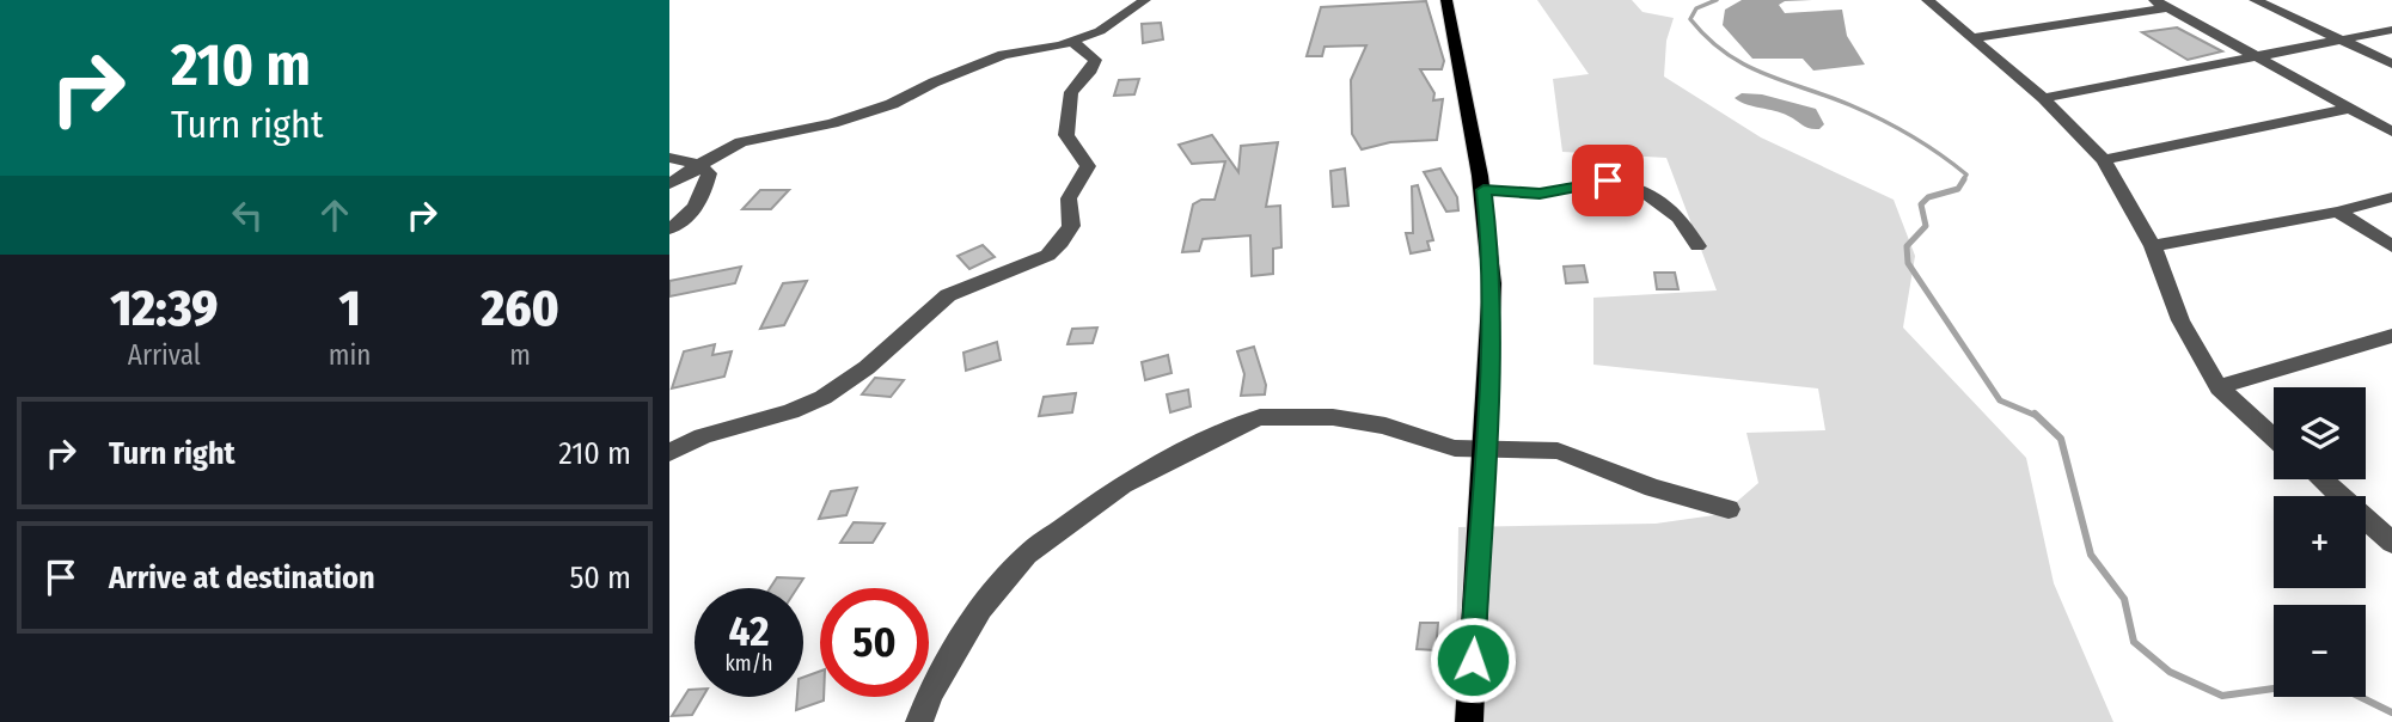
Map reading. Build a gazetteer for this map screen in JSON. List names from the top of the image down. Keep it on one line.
{"page":{"turn":["210 m","Turn right"],"eta":["12:39","Arrival","1","min","260","m"],"map_buttons":["+","−"],"list":[{"name":"Turn right","value":"210 m"},{"name":"Arrive at destination","value":"50 m"}],"speed":"42 km/h","limit":"50"}}
